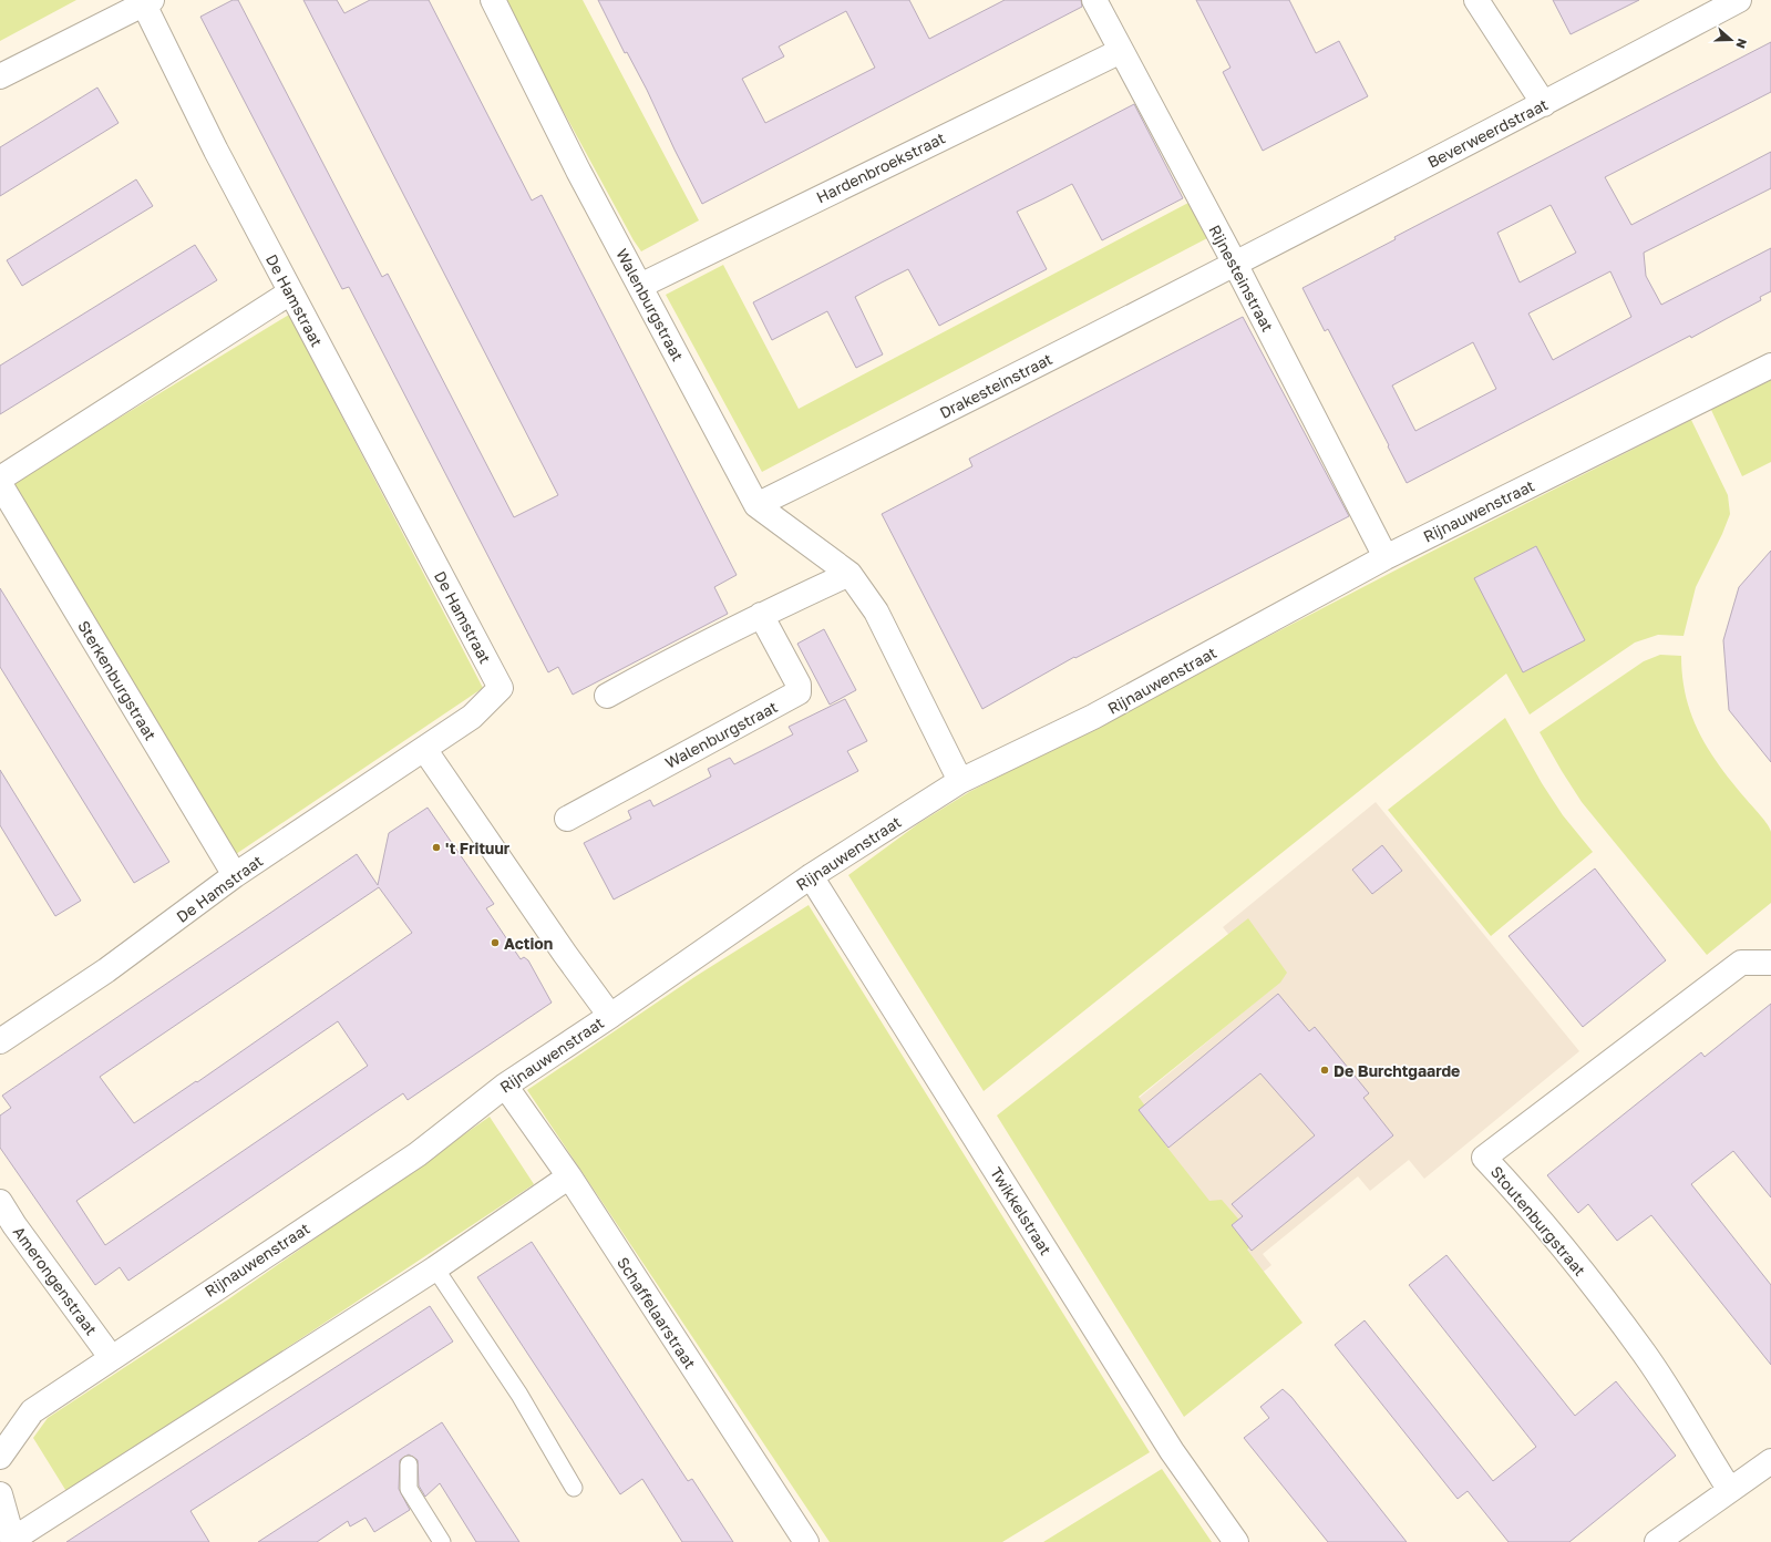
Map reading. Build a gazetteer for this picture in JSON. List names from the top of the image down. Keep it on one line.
{"streets":{"street":["Beverweerdstraat","Hardenbroekstraat","Rijnesteinstraat","De Hamstraat","Walenburgstraat","Drakesteinstraat","Rijnauwenstraat","Sterkenburgstraat","Twikkelstraat","Stoutenburgstraat","Amerongenstraat","Schaffelaarstraat"]},"crossings":[["Beverweerdstraat","Rijnesteinstraat"],["Beverweerdstraat","Drakesteinstraat"],["Hardenbroekstraat","Rijnesteinstraat"],["Hardenbroekstraat","Walenburgstraat"],["Rijnesteinstraat","Drakesteinstraat"],["Rijnesteinstraat","Rijnauwenstraat"],["De Hamstraat","Sterkenburgstraat"],["Walenburgstraat","Drakesteinstraat"],["Walenburgstraat","Rijnauwenstraat"],["Rijnauwenstraat","Twikkelstraat"],["Rijnauwenstraat","Amerongenstraat"],["Rijnauwenstraat","Schaffelaarstraat"]],"places":["'t Frituur","Action","De Burchtgaarde"],"north":"right"}
